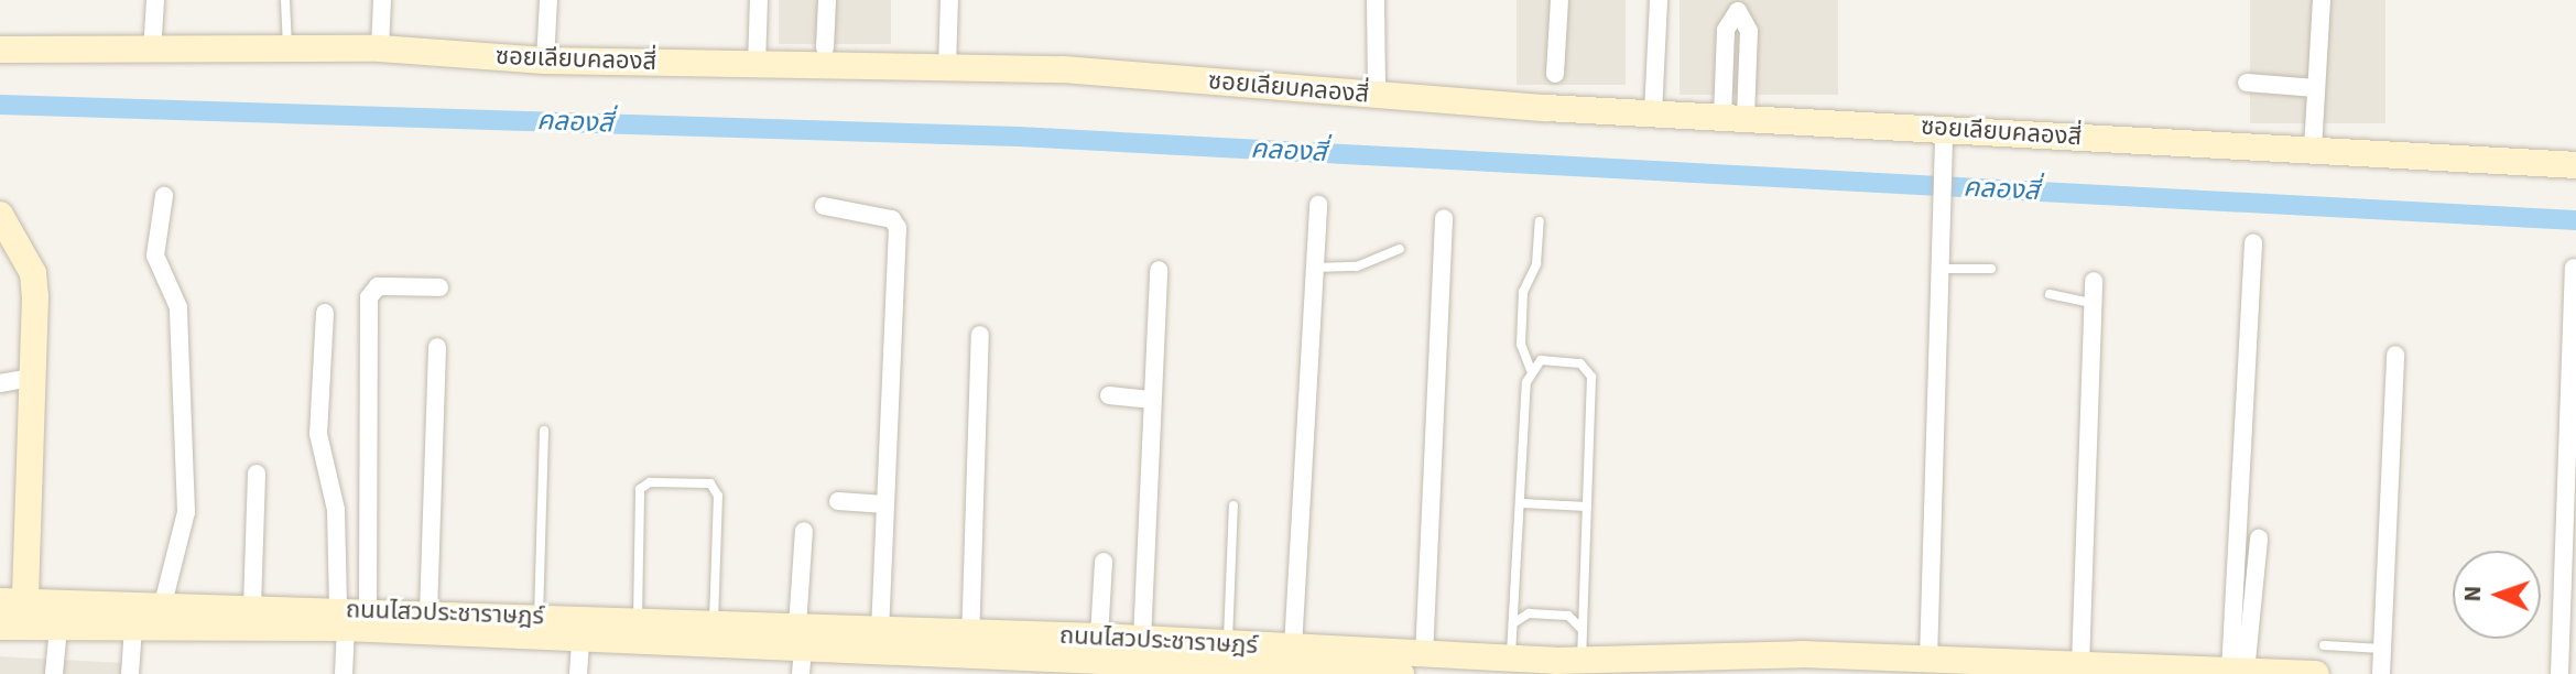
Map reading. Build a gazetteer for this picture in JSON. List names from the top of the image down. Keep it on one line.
{"streets":{"main road":["ซอยเลียบคลองสี่","ถนนไสวประชาราษฎร์"]},"water":["คลองสี่"],"north":"left"}
